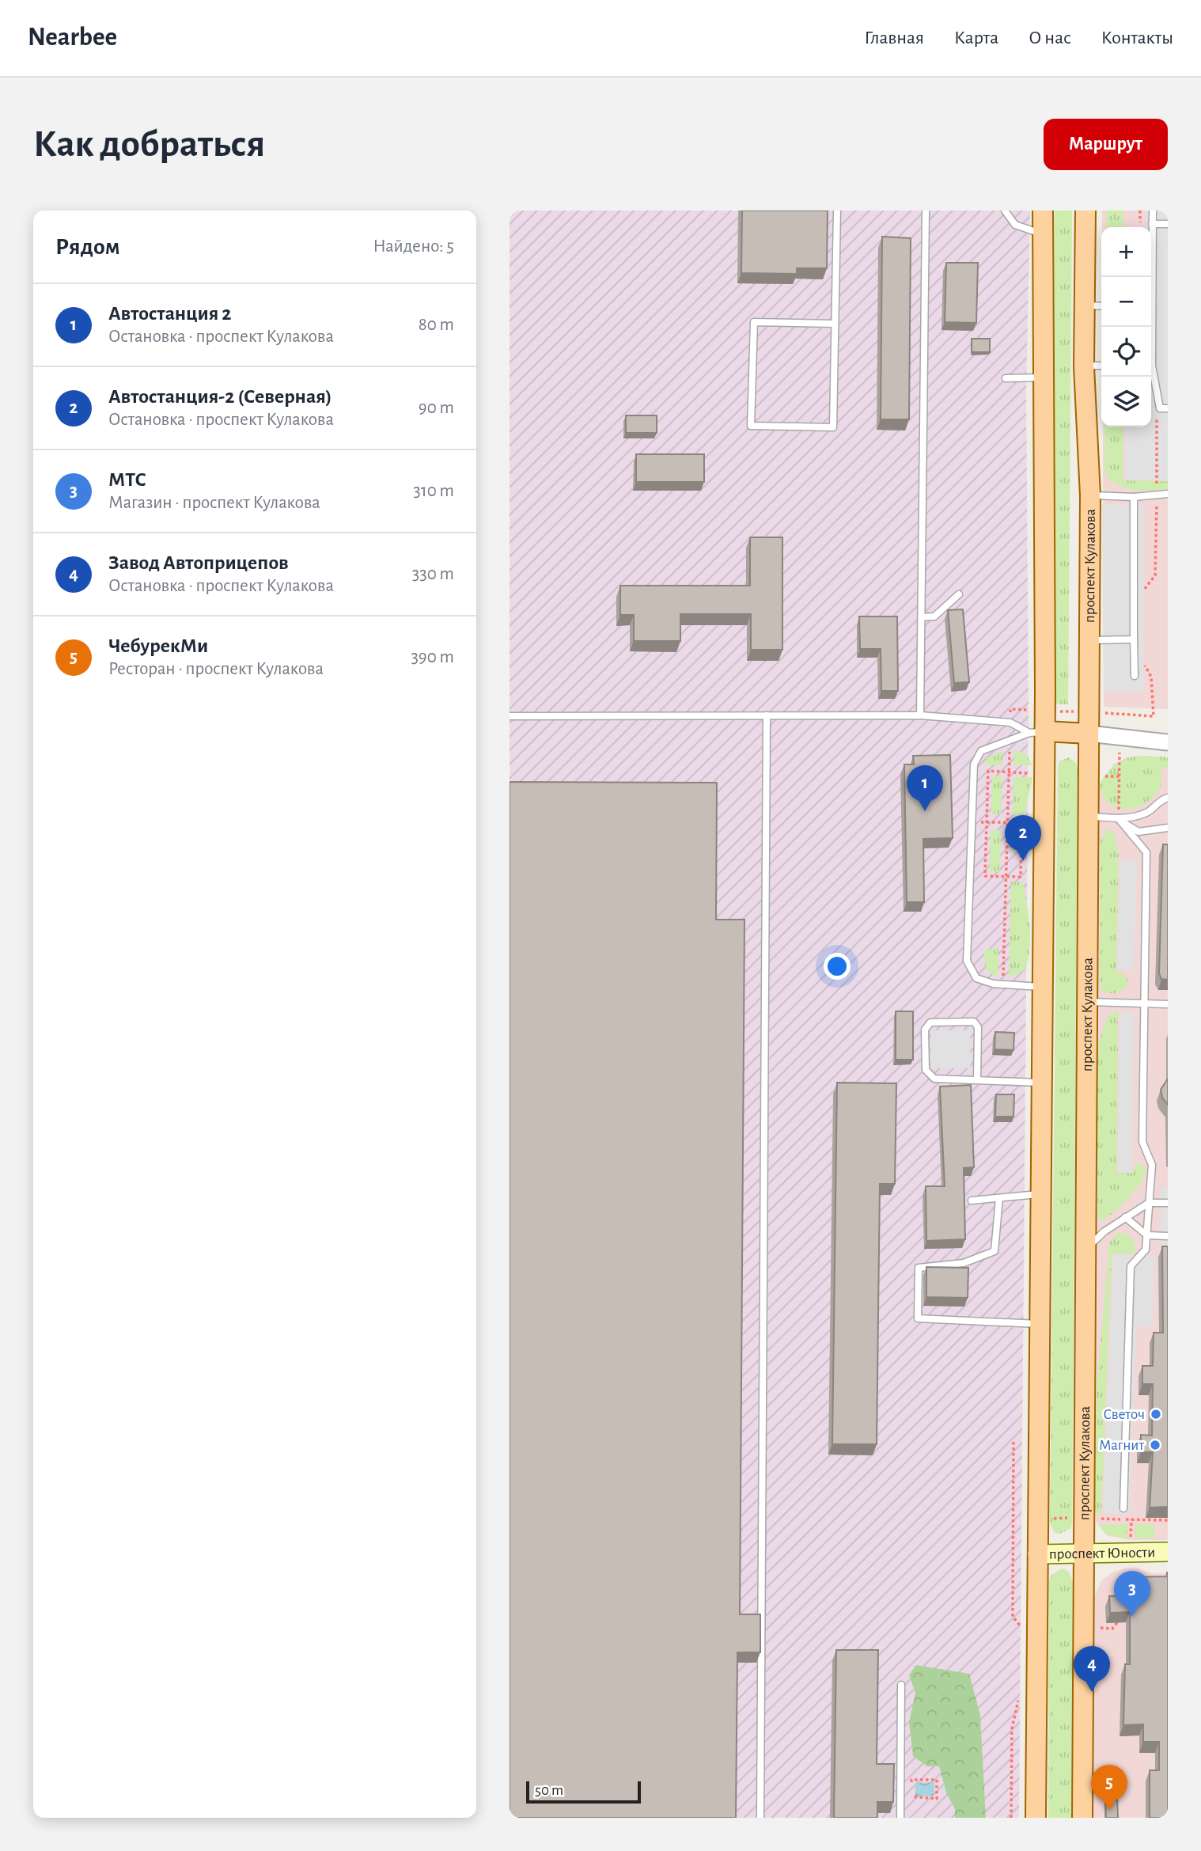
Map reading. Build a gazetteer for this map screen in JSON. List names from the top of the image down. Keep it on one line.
{"streets":{"main road":["проспект Кулакова","проспект Юности"]},"crossings":[["проспект Кулакова","проспект Юности"]],"places":["Светоч","Магнит"],"scale_bar":"50 m","page":{"header":"Nearbee","nav":["Главная","Карта","О нас","Контакты"],"buttons":"Маршрут","title":"Как добраться","heading":["Рядом","Найдено: 5"],"map_buttons":["+","−"],"list":[{"mark":"1","name":"Автостанция 2","note":"Остановка · проспект Кулакова","value":"80 m"},{"mark":"2","name":"Автостанция-2 (Северная)","note":"Остановка · проспект Кулакова","value":"90 m"},{"mark":"3","name":"МТС","note":"Магазин · проспект Кулакова","value":"310 m"},{"mark":"4","name":"Завод Автоприцепов","note":"Остановка · проспект Кулакова","value":"330 m"},{"mark":"5","name":"ЧебурекМи","note":"Ресторан · проспект Кулакова","value":"390 m"}],"pins":["1","2","3","4","5"],"scale":"50 m"}}
